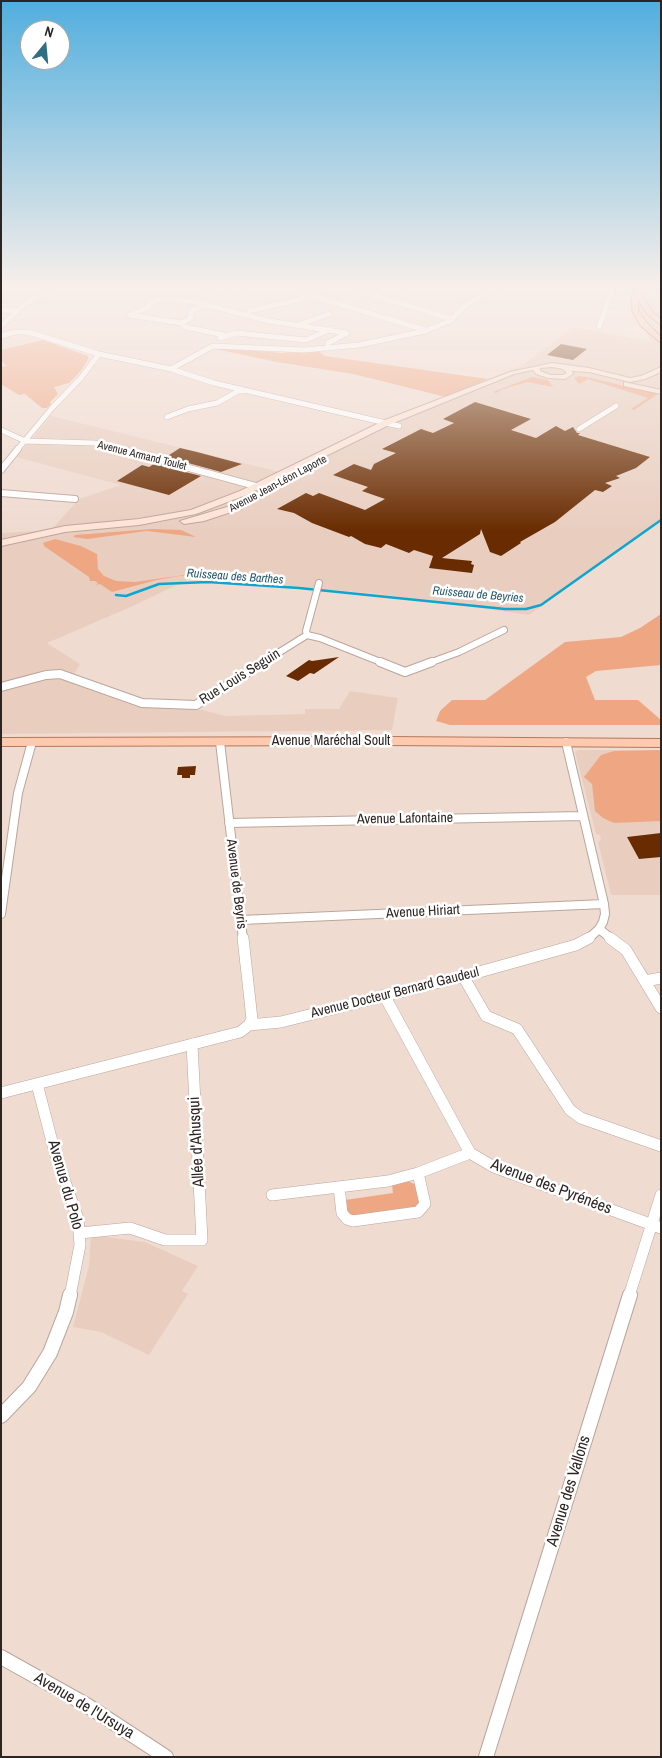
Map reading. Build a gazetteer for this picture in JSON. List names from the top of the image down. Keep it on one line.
{"streets":{"main road":["Avenue Maréchal Soult"],"street":["Avenue Armand Toulet","Avenue Jean-Léon Laporte","Rue Louis Seguin","Avenue Lafontaine","Avenue de Beyris","Avenue Hiriart","Avenue Docteur Bernard Gaudeul","Allée d'Ahusqui","Avenue du Polo","Avenue des Pyrénées","Avenue des Vallons","Avenue de l'Ursuya"]},"crossings":[["Avenue Armand Toulet","Avenue Jean-Léon Laporte"],["Avenue Maréchal Soult","Avenue de Beyris"],["Avenue Lafontaine","Avenue de Beyris"],["Avenue de Beyris","Avenue Hiriart"],["Avenue de Beyris","Avenue Docteur Bernard Gaudeul"],["Avenue Docteur Bernard Gaudeul","Allée d'Ahusqui"],["Avenue Docteur Bernard Gaudeul","Avenue du Polo"],["Avenue des Pyrénées","Avenue des Vallons"]],"water":["Ruisseau des Barthes","Ruisseau de Beyries"],"north":"top"}
